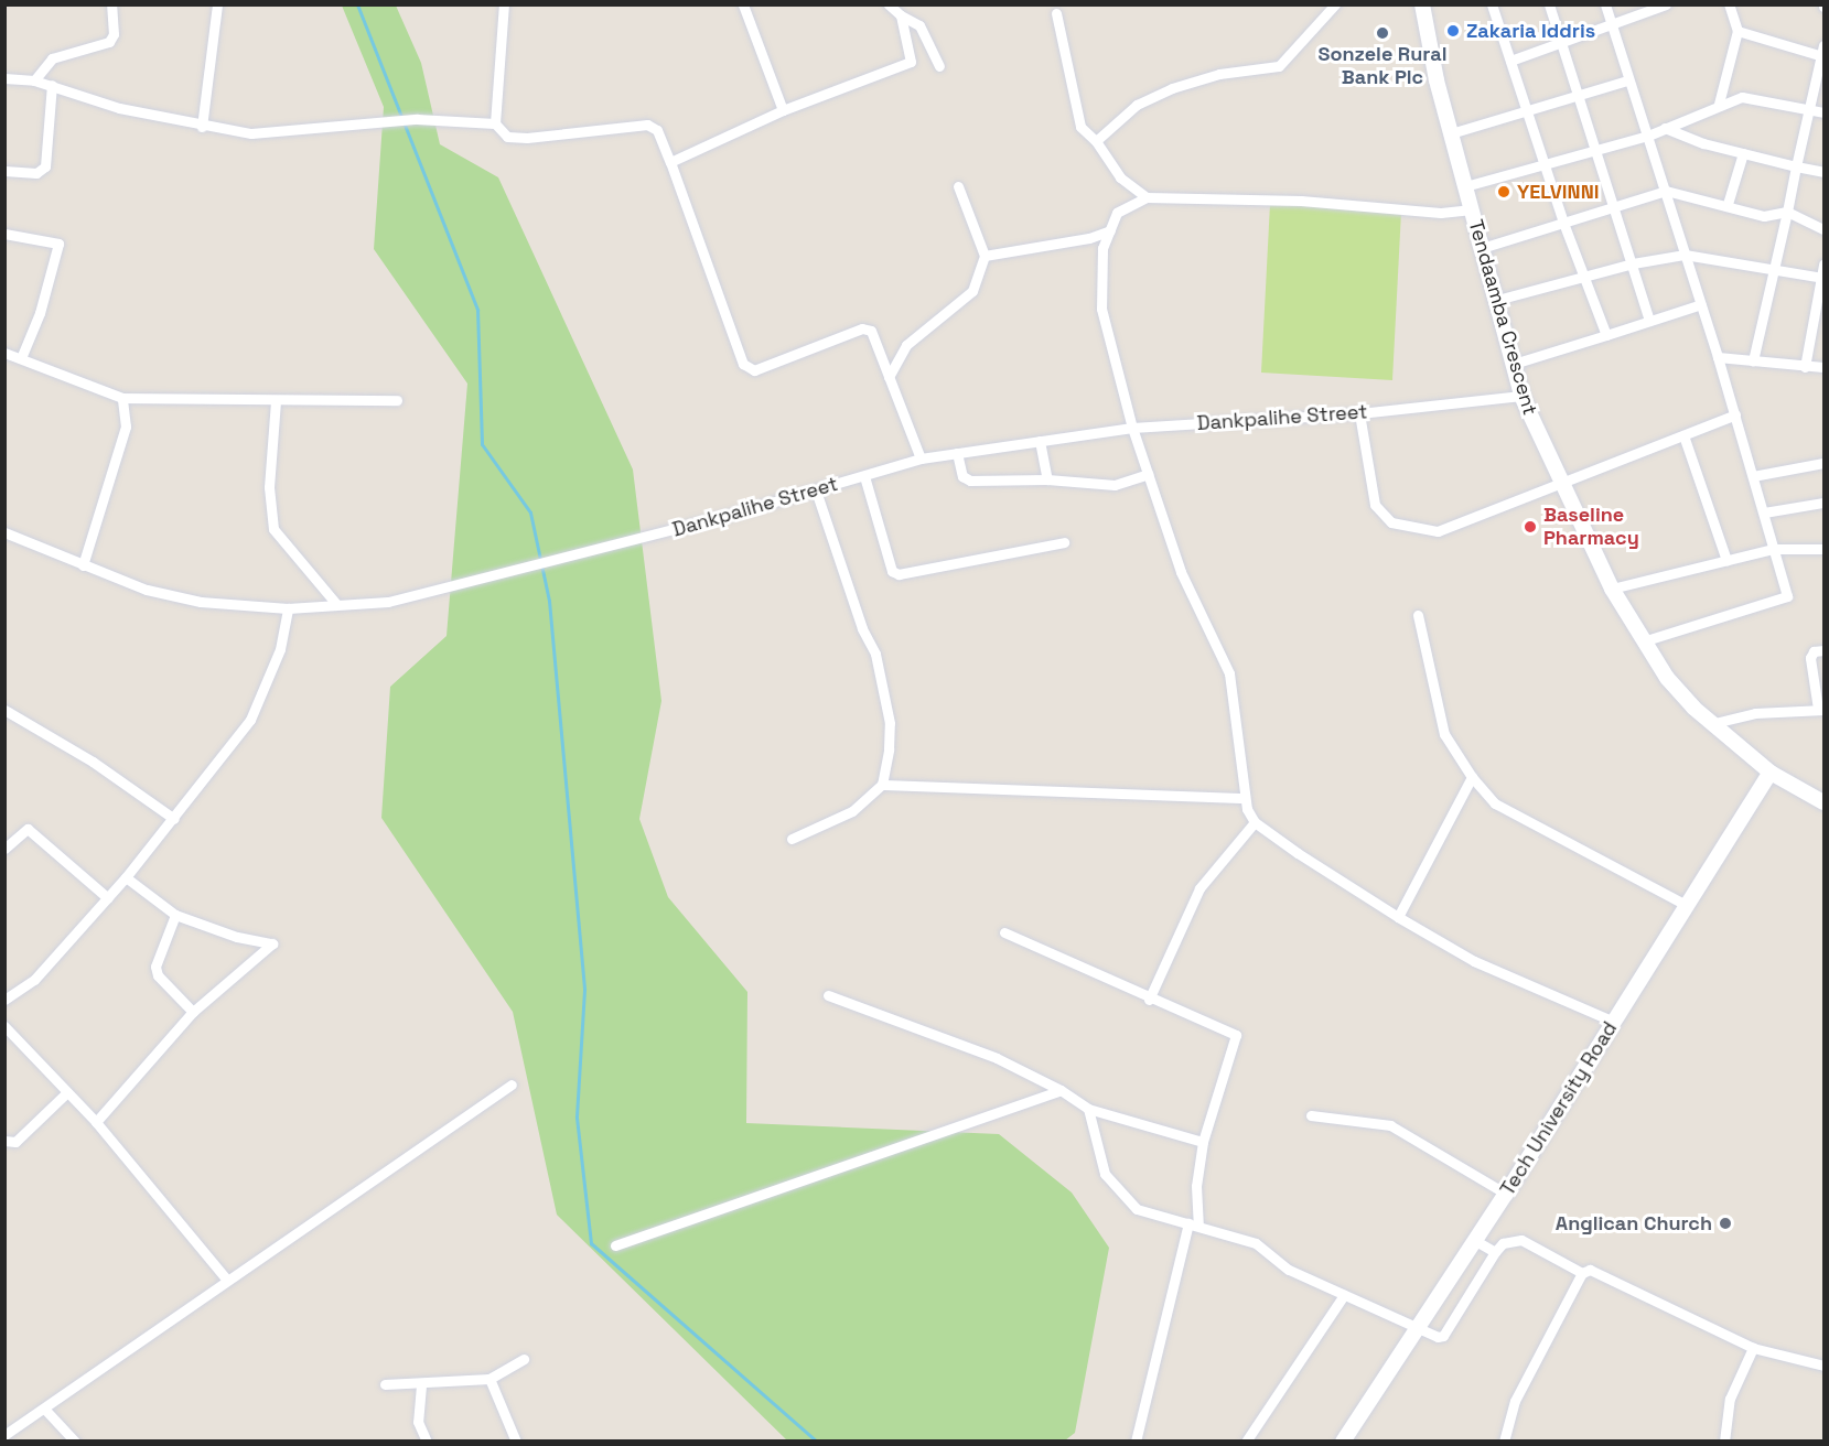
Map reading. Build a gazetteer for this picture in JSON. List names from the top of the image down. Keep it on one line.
{"streets":{"street":["Tendaamba Crescent","Dankpalihe Street","Tech University Road"]},"crossings":[["Tendaamba Crescent","Dankpalihe Street"],["Tendaamba Crescent","Tech University Road"]],"places":["Zakaria Iddris","Sonzele Rural Bank Plc","YELVINNI","Baseline Pharmacy","Anglican Church"]}
